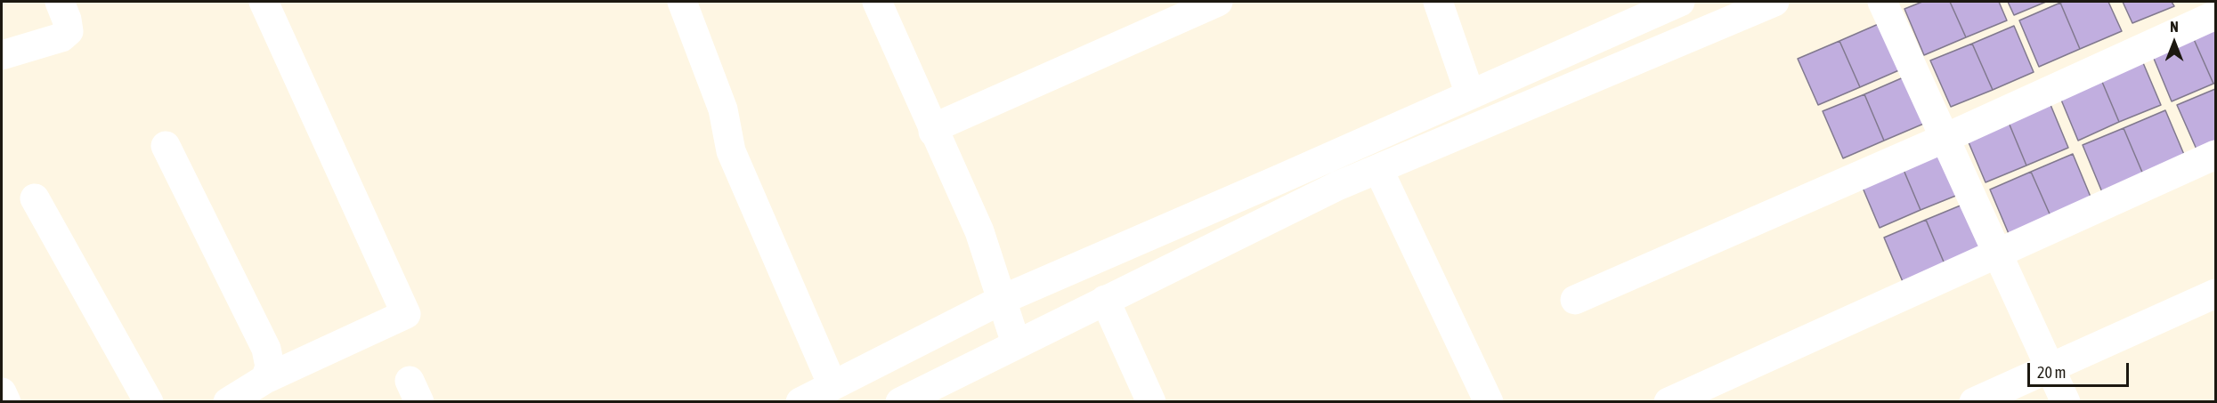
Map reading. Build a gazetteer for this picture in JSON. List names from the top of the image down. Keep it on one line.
{"scale_bar":"20 m","north":"top"}
